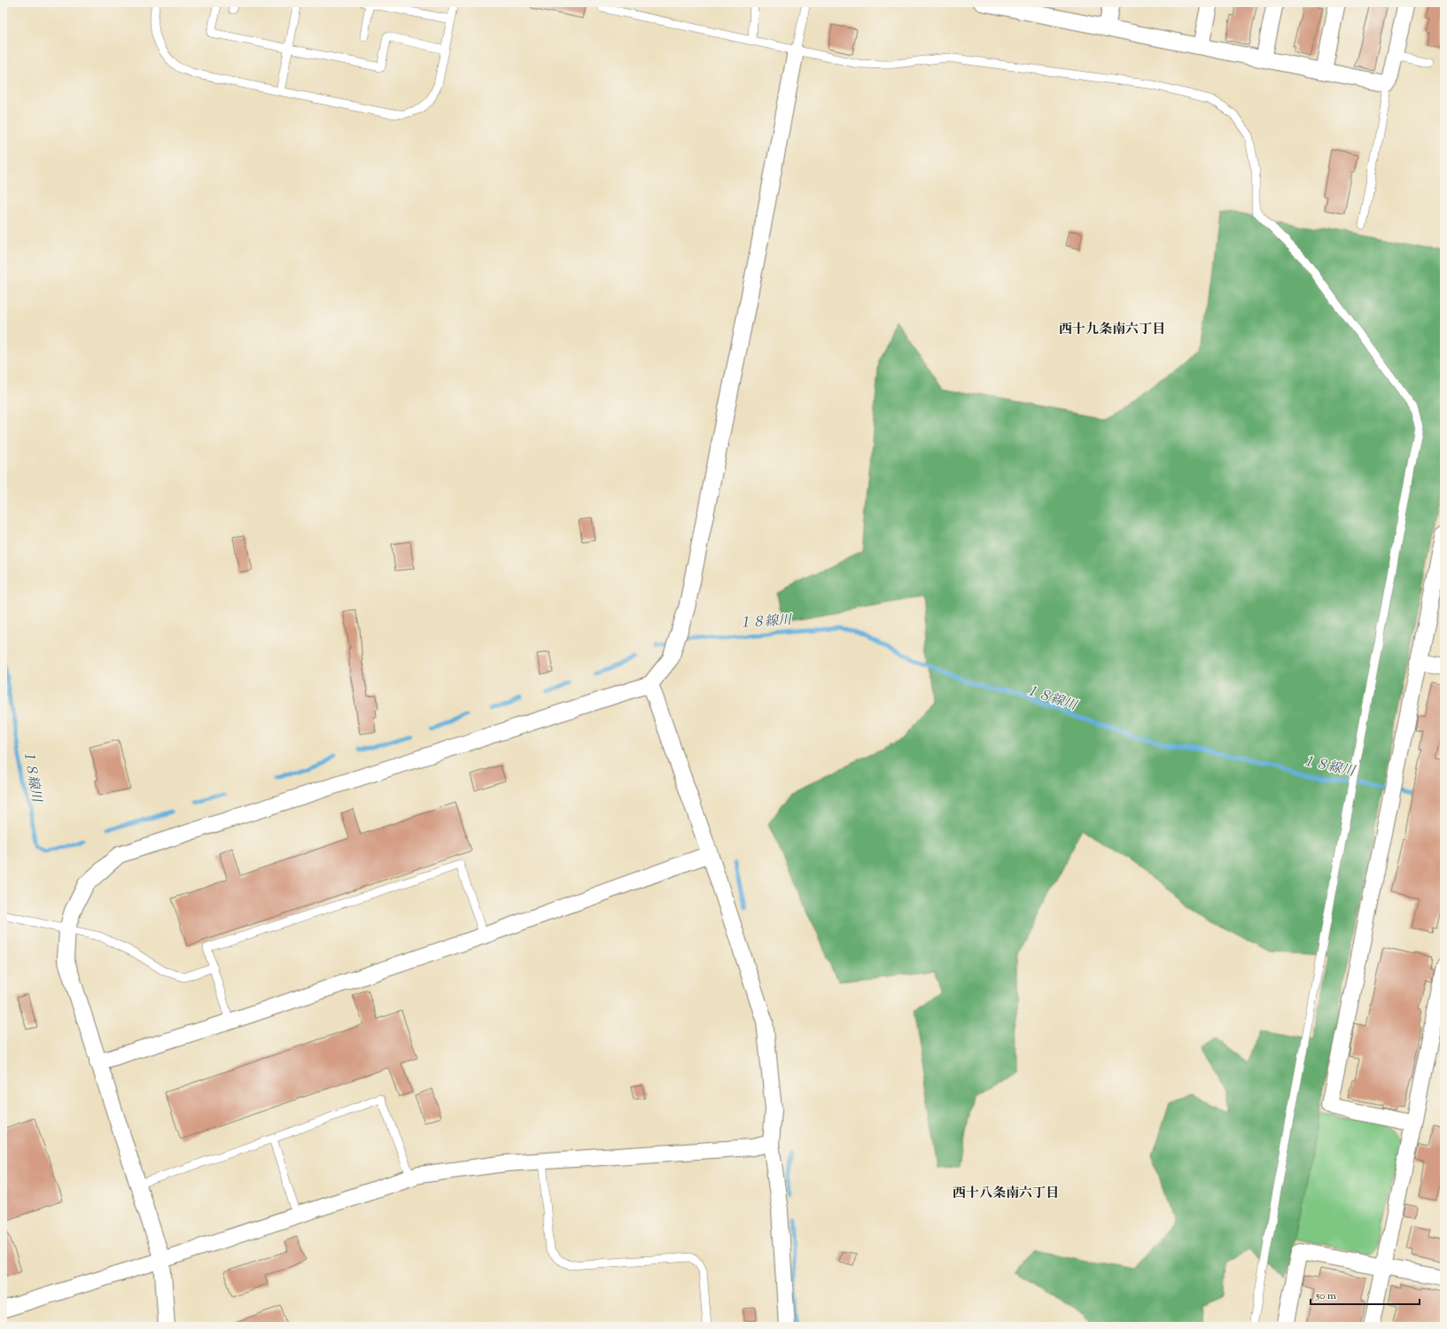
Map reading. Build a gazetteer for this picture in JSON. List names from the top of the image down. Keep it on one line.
{"districts":["西十九条南六丁目","西十八条南六丁目"],"water":["１８線川"],"scale_bar":"50 m"}
